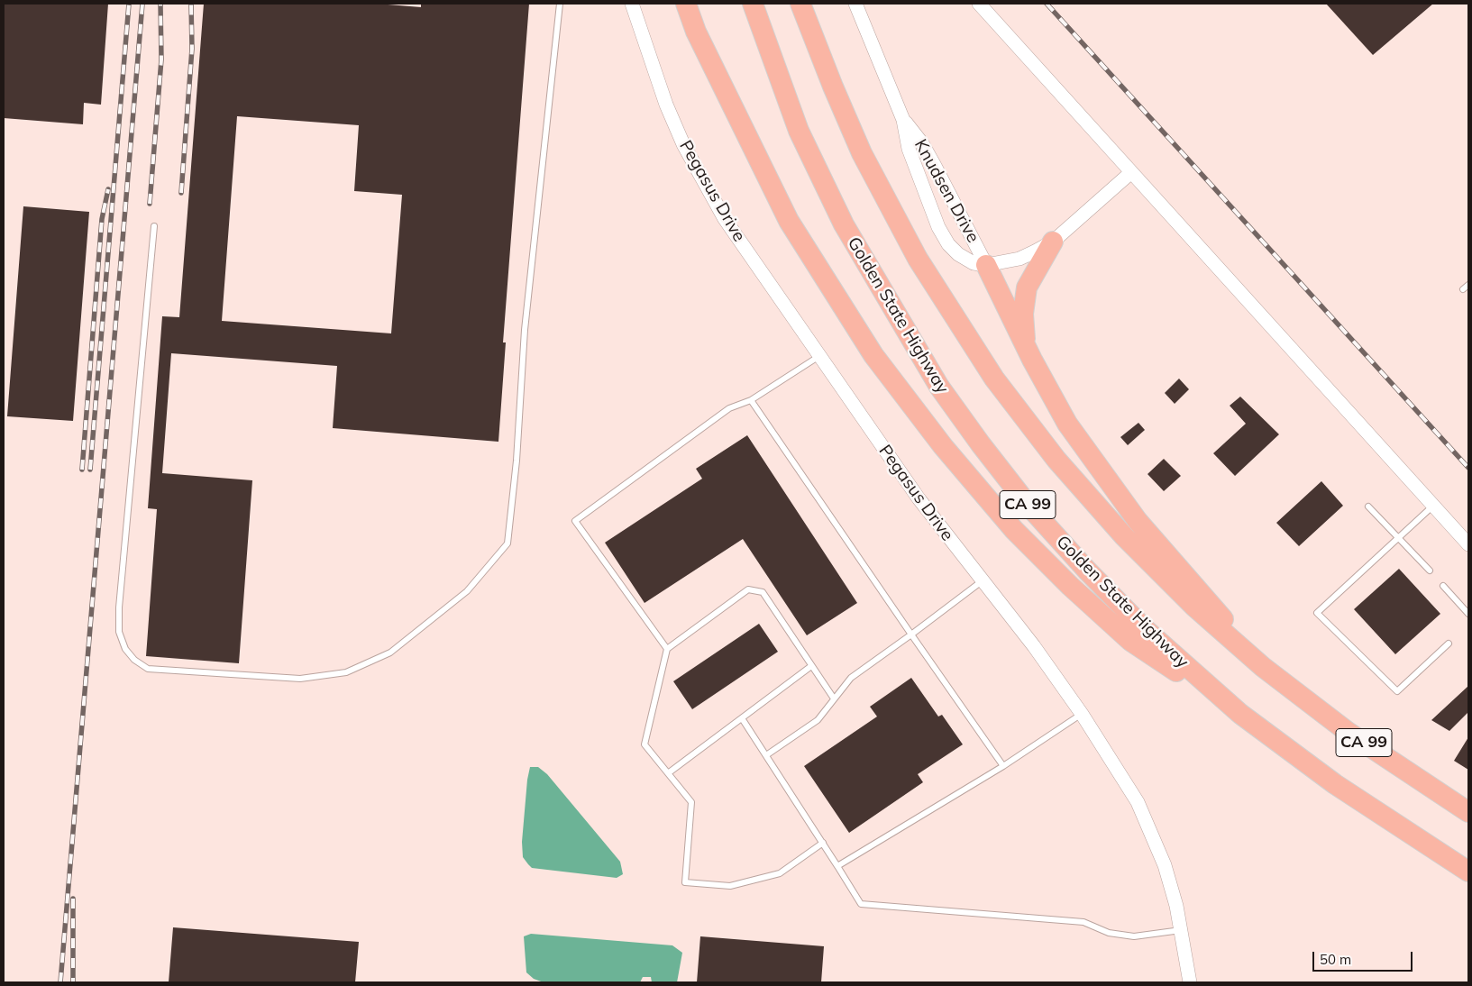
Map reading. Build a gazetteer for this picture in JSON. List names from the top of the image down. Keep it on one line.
{"streets":{"highway":["Golden State Highway","CA 99"],"street":["Pegasus Drive","Knudsen Drive"]},"scale_bar":"50 m"}
